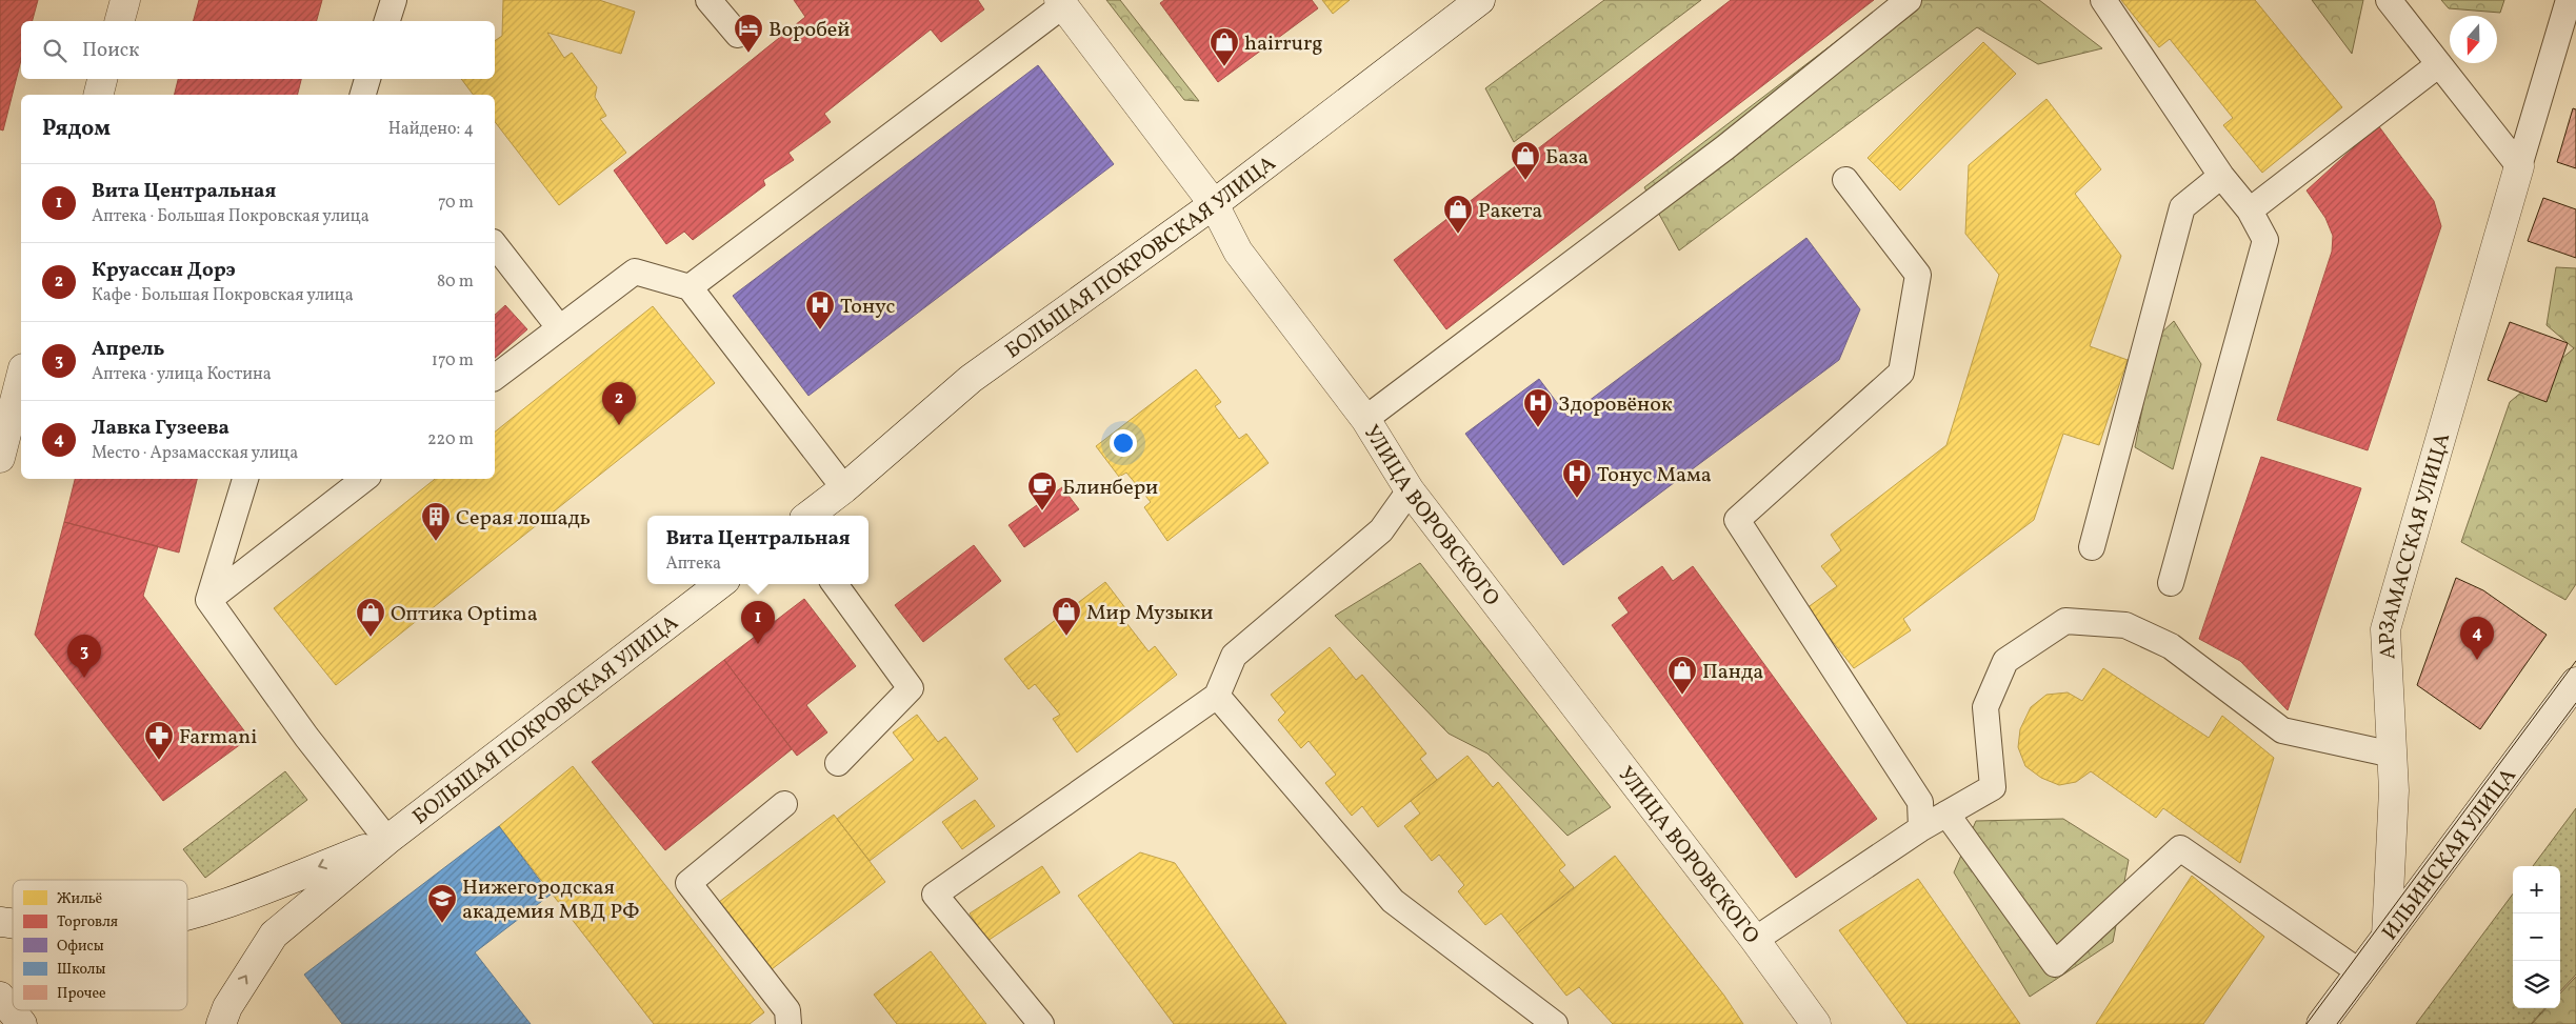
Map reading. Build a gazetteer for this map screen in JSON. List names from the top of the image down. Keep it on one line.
{"streets":{"street":["БОЛЬШАЯ ПОКРОВСКАЯ УЛИЦА","УЛИЦА ВОРОВСКОГО","АРЗАМАССКАЯ УЛИЦА","ИЛЬИНСКАЯ УЛИЦА"]},"crossings":[["БОЛЬШАЯ ПОКРОВСКАЯ УЛИЦА","УЛИЦА ВОРОВСКОГО"],["АРЗАМАССКАЯ УЛИЦА","ИЛЬИНСКАЯ УЛИЦА"]],"places":{"hotel":["Воробей"],"shop":["hairrurg","База","Ракета","Мир Музыки","Оптика Optima","Панда"],"hospital":["Тонус","Здоровёнок","Тонус Мама"],"cafe":["Блинбери"],"building":["Серая лошадь"],"pharmacy":["Farmani"],"school or university":["Нижегородская академия МВД РФ"]},"legend":["Жильё","Торговля","Офисы","Школы","Прочее"],"north":"bottom","page":{"search":"Поиск","heading":["Рядом","Найдено: 4"],"list":[{"mark":"1","name":"Вита Центральная","note":"Аптека · Большая Покровская улица","value":"70 m"},{"mark":"2","name":"Круассан Дорэ","note":"Кафе · Большая Покровская улица","value":"80 m"},{"mark":"3","name":"Апрель","note":"Аптека · улица Костина","value":"170 m"},{"mark":"4","name":"Лавка Гузеева","note":"Место · Арзамасская улица","value":"220 m"}],"pins":["2","1","4","3"],"popup":["Вита Центральная","Аптека"],"map_buttons":["+","−"]}}
